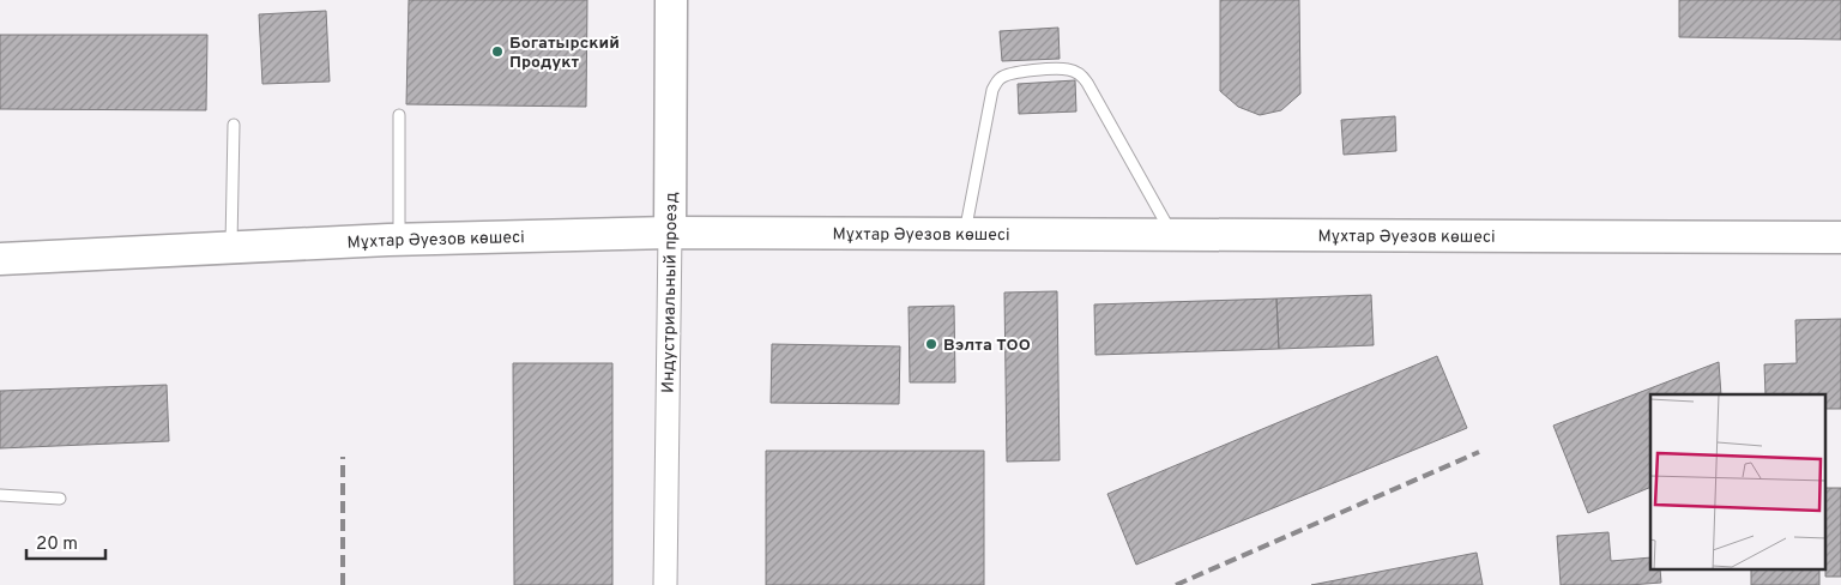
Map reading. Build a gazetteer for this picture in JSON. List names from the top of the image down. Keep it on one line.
{"streets":{"street":["Мұхтар Әуезов көшесі","Индустриальный проезд"]},"crossings":[["Мұхтар Әуезов көшесі","Индустриальный проезд"]],"places":["Богатырский Продукт","Вэлта ТОО"],"scale_bar":"20 m"}
